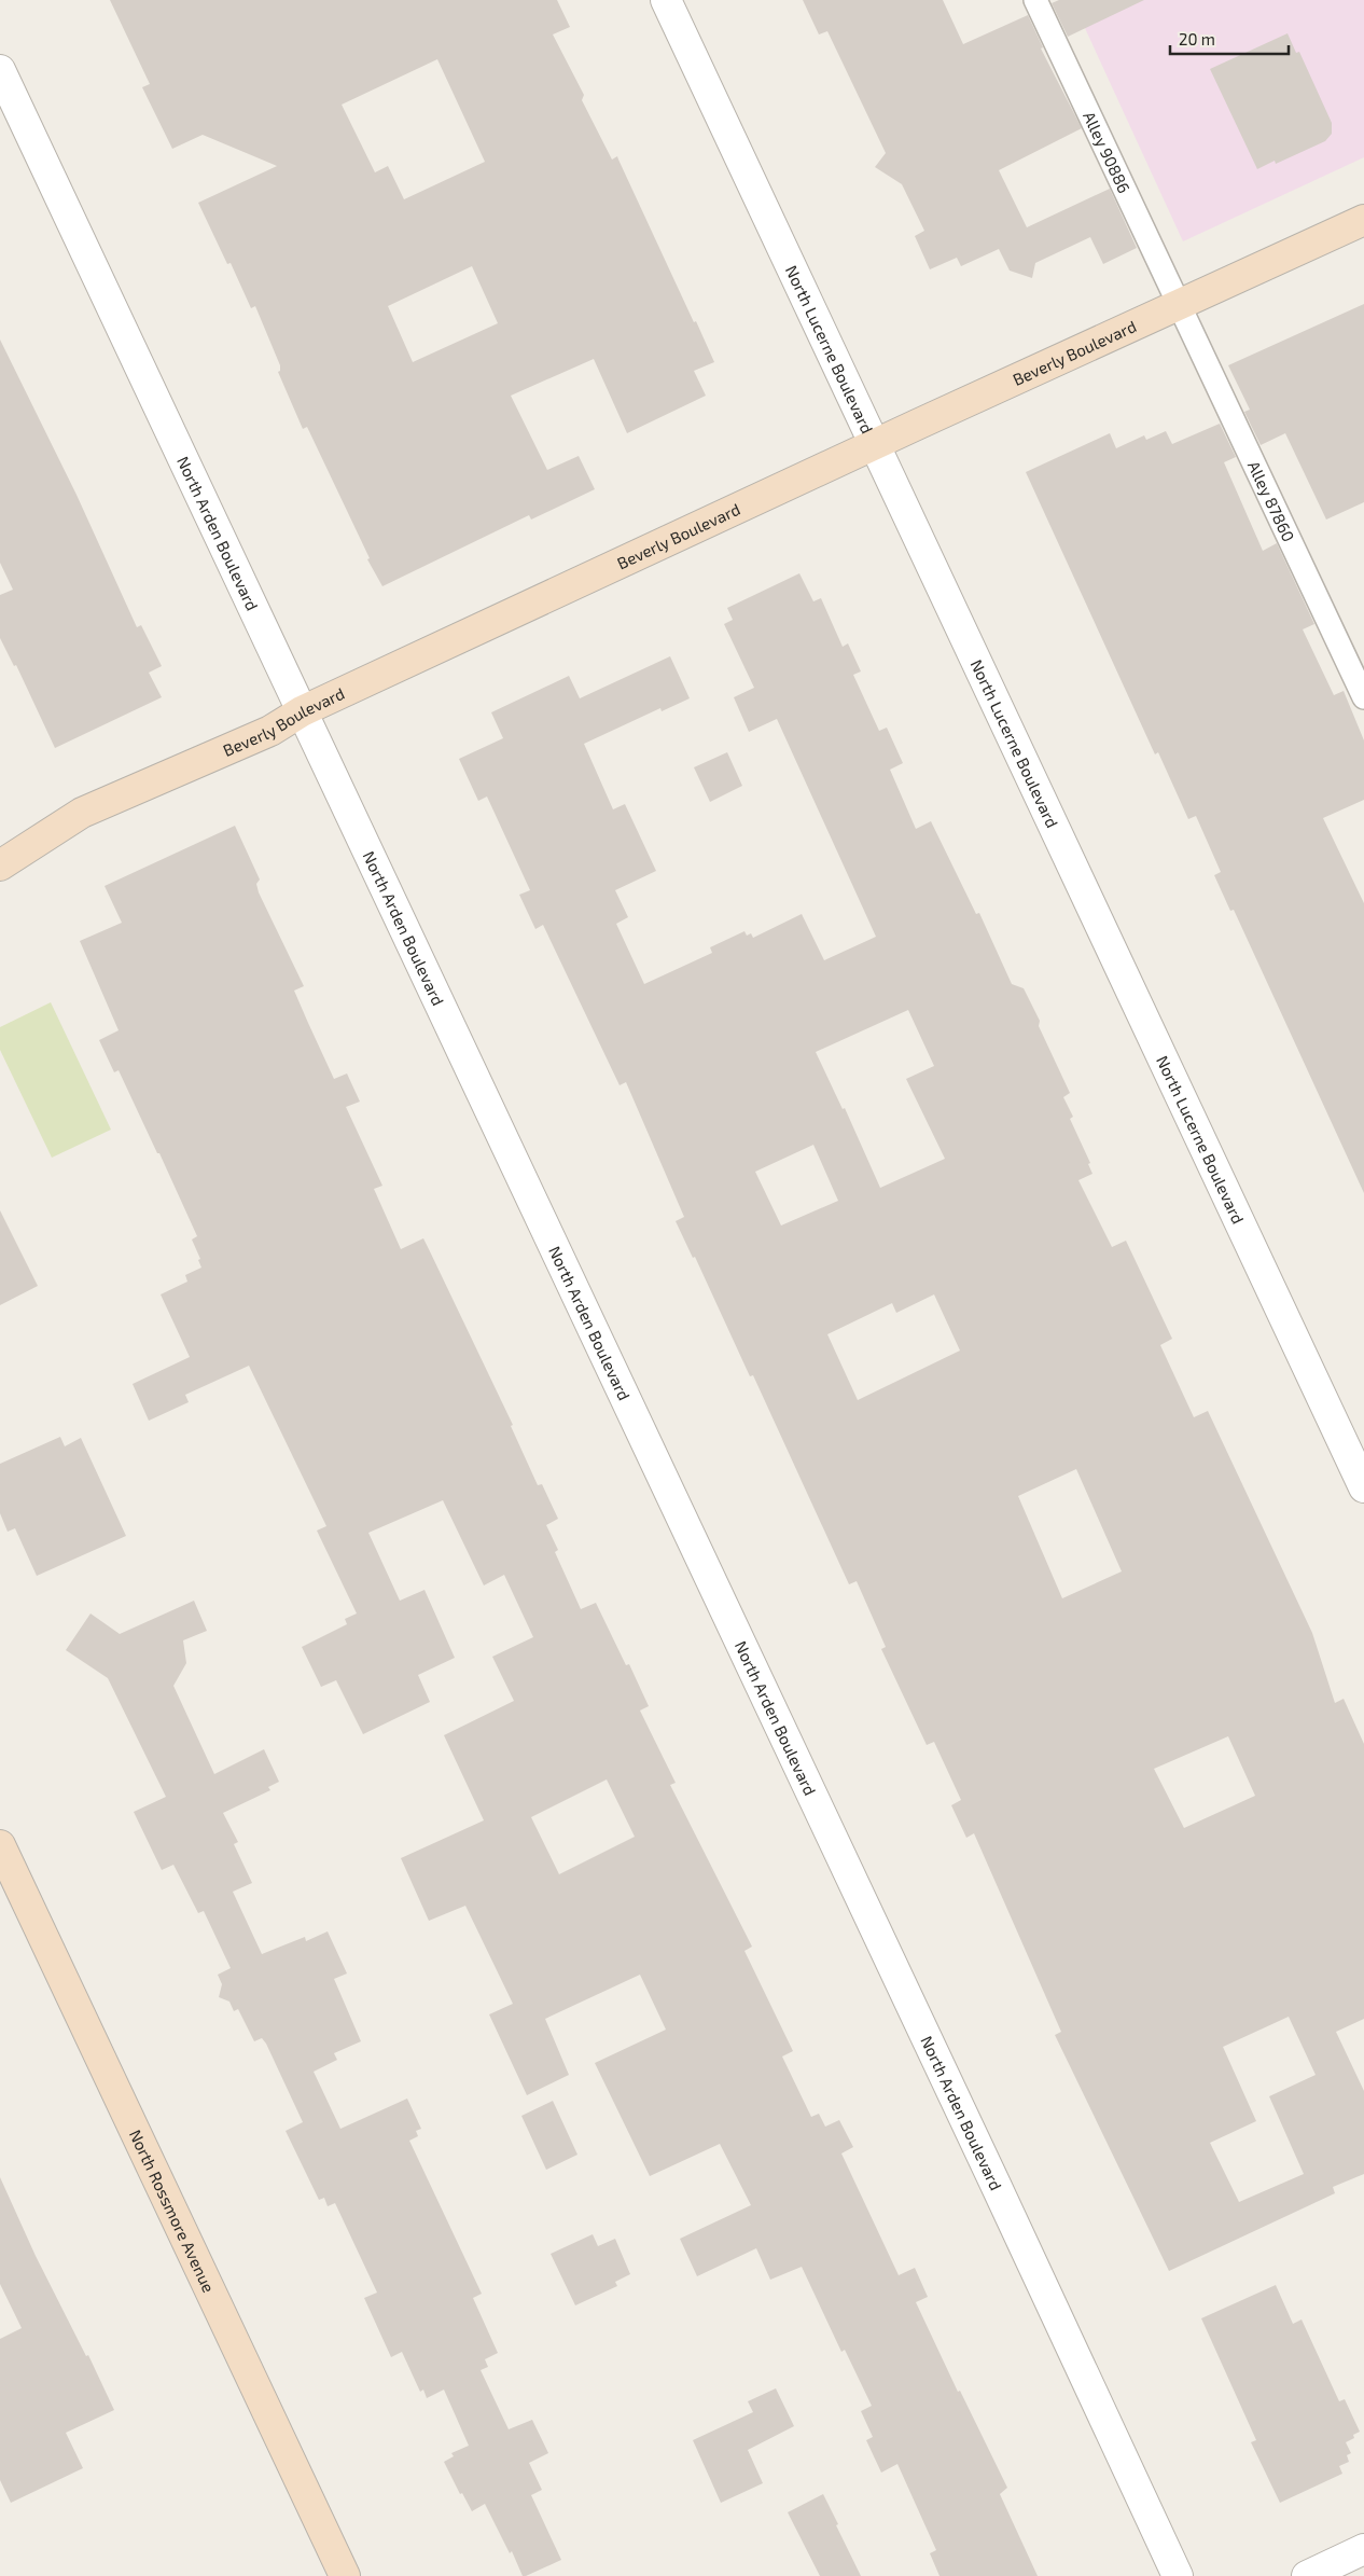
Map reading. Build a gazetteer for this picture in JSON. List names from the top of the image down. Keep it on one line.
{"streets":{"main road":["Beverly Boulevard","North Rossmore Avenue"],"street":["North Lucerne Boulevard","North Arden Boulevard"],"lane":["Alley 90886","Alley 87860"]},"crossings":[["Alley 90886","Beverly Boulevard"],["Alley 90886","Alley 87860"],["North Lucerne Boulevard","Beverly Boulevard"],["Beverly Boulevard","Alley 87860"],["Beverly Boulevard","North Arden Boulevard"]],"scale_bar":"20 m"}
